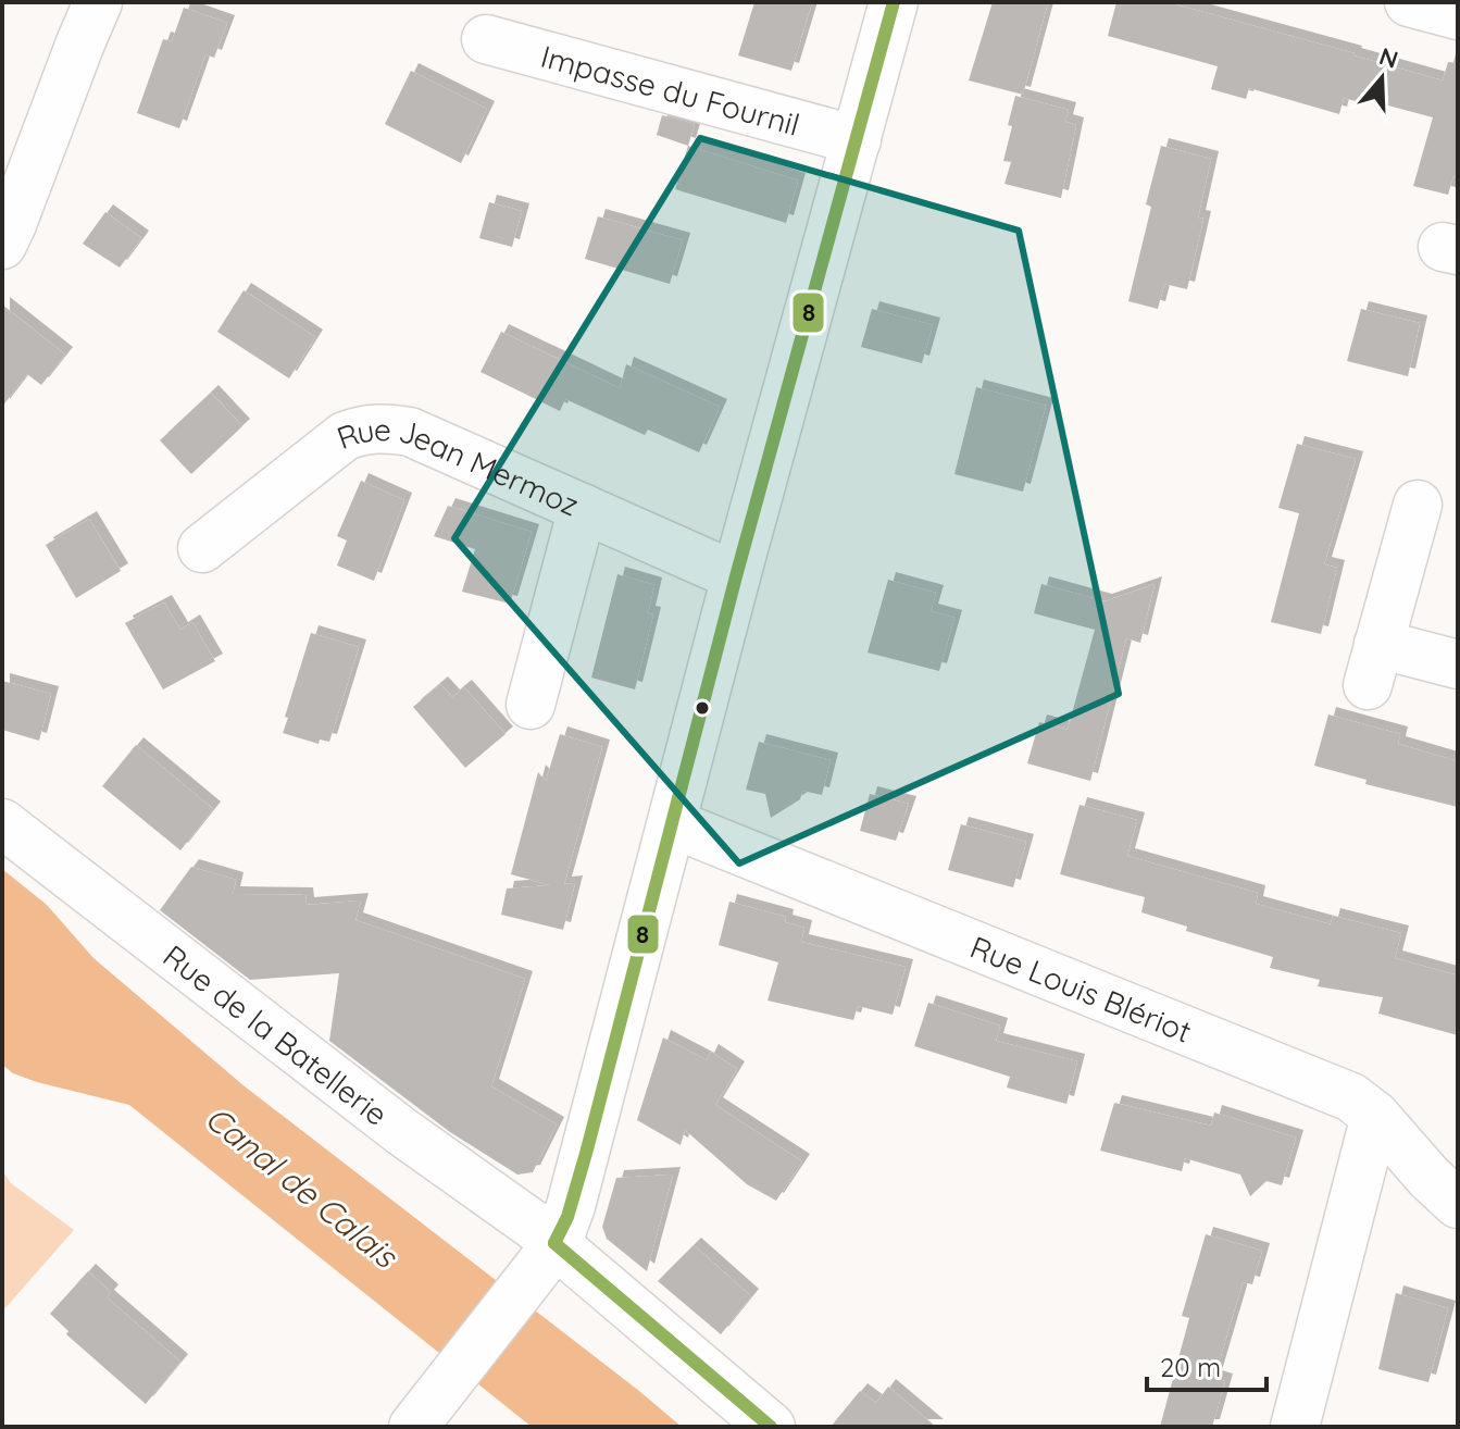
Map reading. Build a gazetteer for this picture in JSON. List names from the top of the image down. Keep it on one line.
{"streets":{"street":["Impasse du Fournil","Rue Jean Mermoz","Rue Louis Blériot","Rue de la Batellerie"]},"water":["Canal de Calais"],"lines":["transit line 8"],"scale_bar":"20 m","north":"top"}
